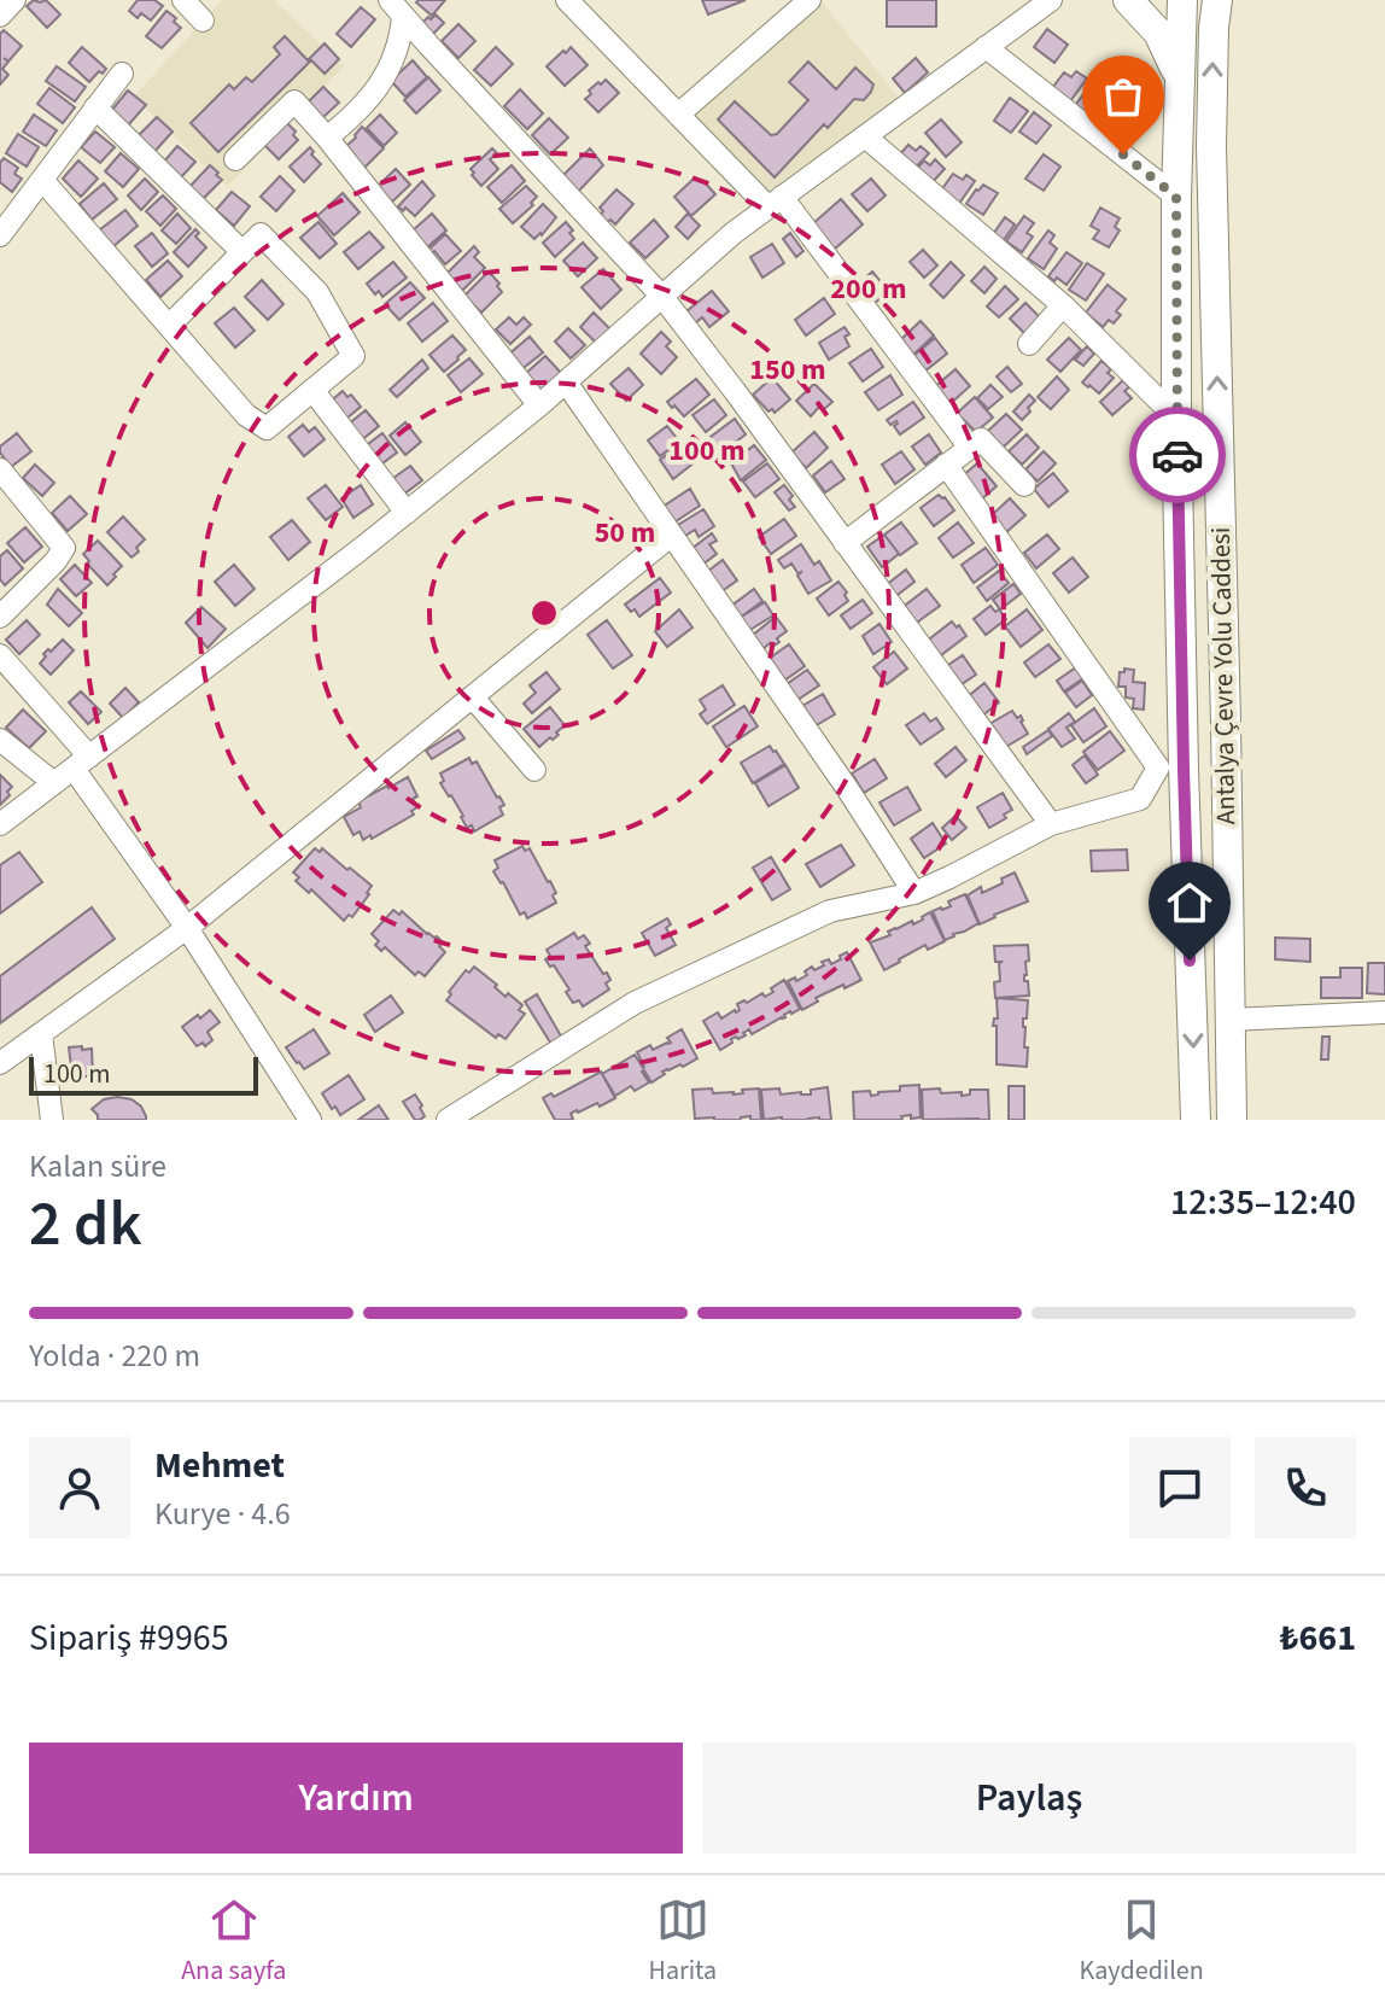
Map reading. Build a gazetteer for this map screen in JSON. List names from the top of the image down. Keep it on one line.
{"streets":{"highway":["Antalya Çevre Yolu Caddesi"]},"scale_bar":"100 m","page":{"scale":"100 m","heading":["2 dk","Kalan süre","12:35–12:40"],"panel":["Mehmet","Kurye · 4.6","Sipariş #9965","₺661"],"bar":"Yolda · 220 m","buttons":["Yardım","Paylaş"],"tabs":["Ana sayfa","Harita","Kaydedilen"]},"rings":["200 m","150 m","100 m","50 m"]}
